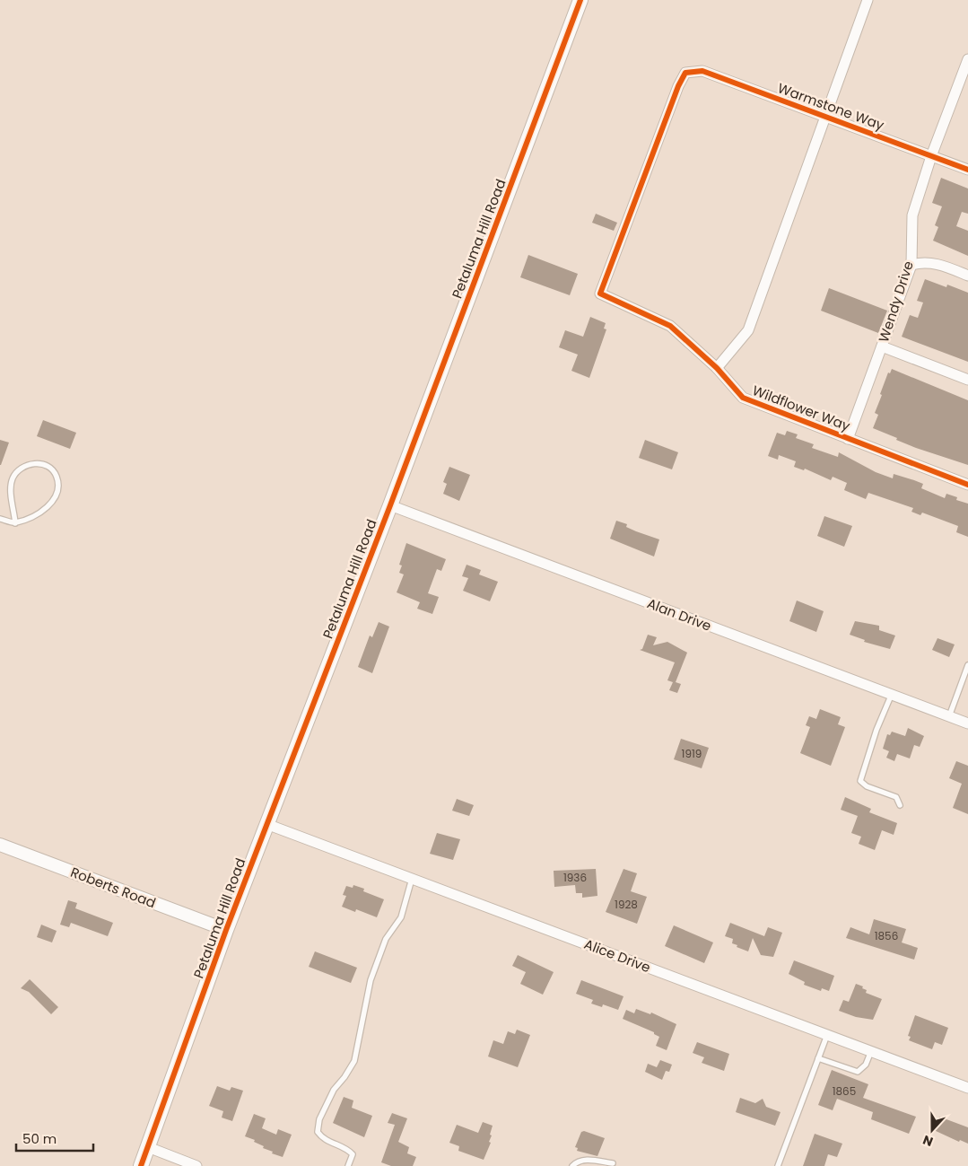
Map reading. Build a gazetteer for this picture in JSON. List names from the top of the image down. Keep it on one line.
{"streets":{"main road":["Petaluma Hill Road"],"street":["Warmstone Way","Wendy Drive","Wildflower Way","Alan Drive","Roberts Road","Alice Drive"]},"crossings":[["Warmstone Way","Wendy Drive"],["Warmstone Way","Wildflower Way"],["Petaluma Hill Road","Alan Drive"],["Petaluma Hill Road","Roberts Road"],["Petaluma Hill Road","Alice Drive"],["Wendy Drive","Wildflower Way"]],"house_numbers":["1919","1936","1928","1856","1865"],"scale_bar":"50 m","north":"bottom"}
